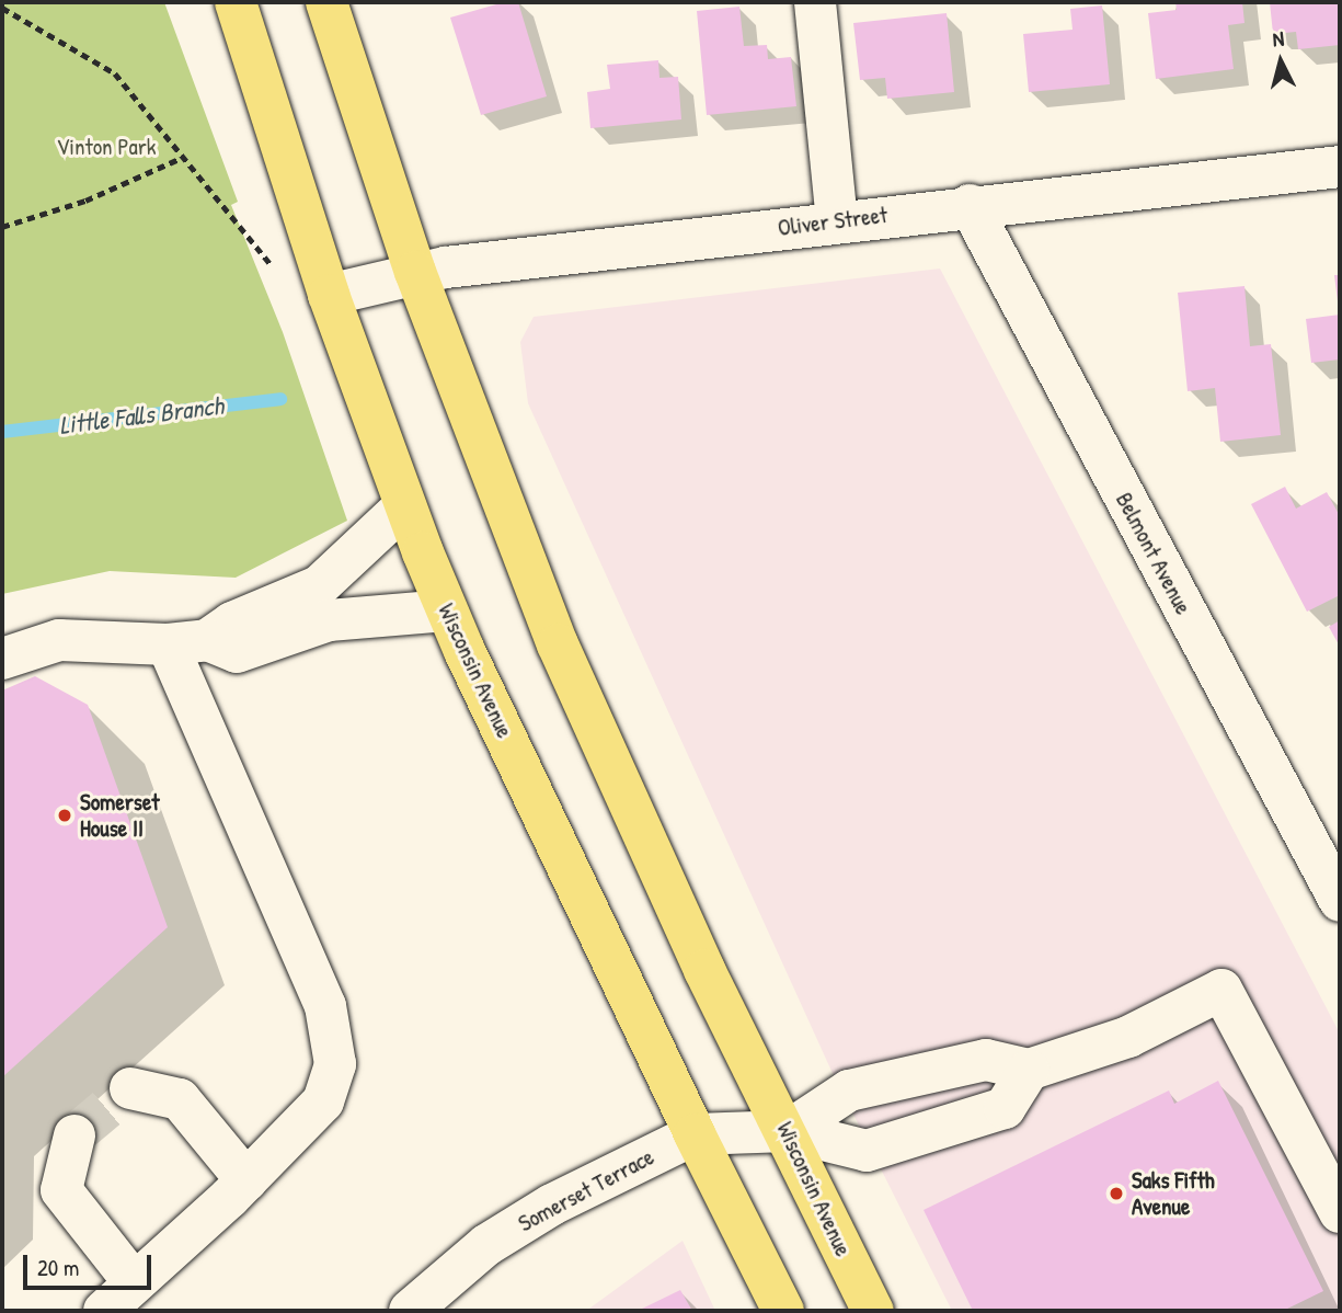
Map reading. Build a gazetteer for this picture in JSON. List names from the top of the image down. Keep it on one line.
{"streets":{"main road":["Wisconsin Avenue"],"street":["Oliver Street","Belmont Avenue","Somerset Terrace"]},"crossings":[["Oliver Street","Belmont Avenue"],["Oliver Street","Wisconsin Avenue"],["Wisconsin Avenue","Somerset Terrace"]],"water":["Little Falls Branch"],"parks":["Vinton Park"],"places":["Somerset House II","Saks Fifth Avenue"],"scale_bar":"20 m","north":"top"}
